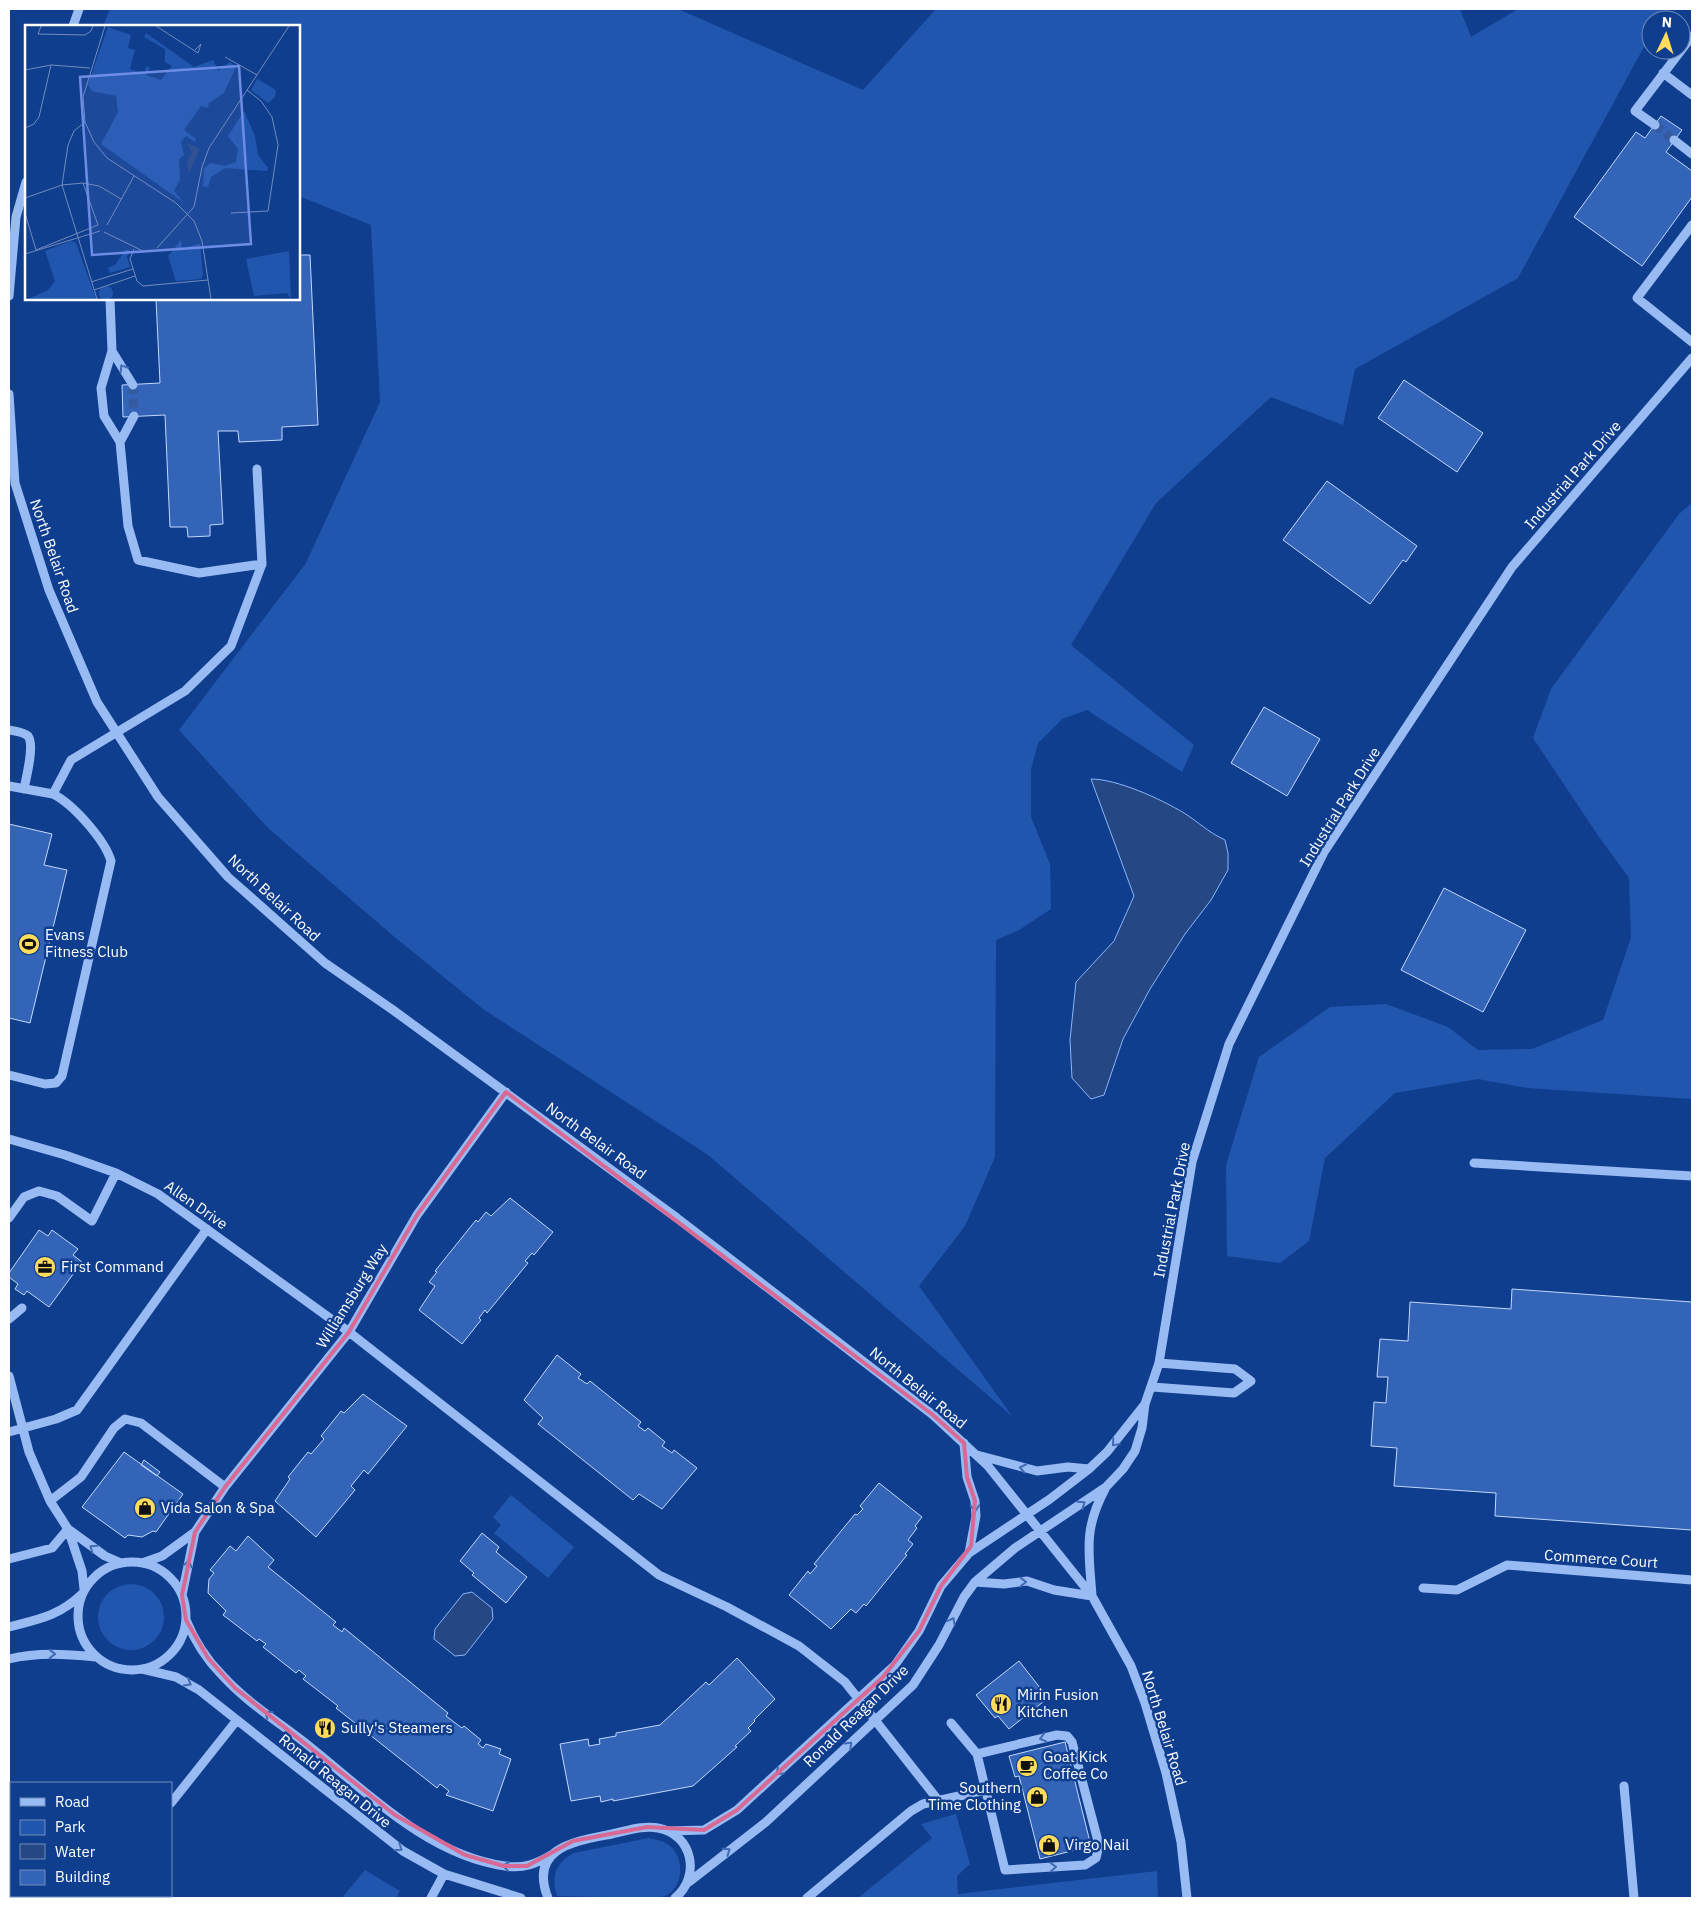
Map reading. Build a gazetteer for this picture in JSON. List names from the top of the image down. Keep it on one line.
{"streets":{"street":["Industrial Park Drive","North Belair Road","Allen Drive","Williamsburg Way","Commerce Court","Ronald Reagan Drive"]},"crossings":[["Industrial Park Drive","North Belair Road"],["Industrial Park Drive","Ronald Reagan Drive"],["North Belair Road","Williamsburg Way"],["North Belair Road","Ronald Reagan Drive"],["Allen Drive","Williamsburg Way"],["Allen Drive","Ronald Reagan Drive"],["Williamsburg Way","Ronald Reagan Drive"]],"places":{"sports":["Evans Fitness Club"],"office":["First Command"],"shop":["Vida Salon & Spa","Southern Time Clothing","Virgo Nail"],"restaurant":["Mirin Fusion Kitchen","Sully's Steamers"],"cafe":["Goat Kick Coffee Co"]},"legend":["Road","Park","Water","Building"],"north":"top"}
